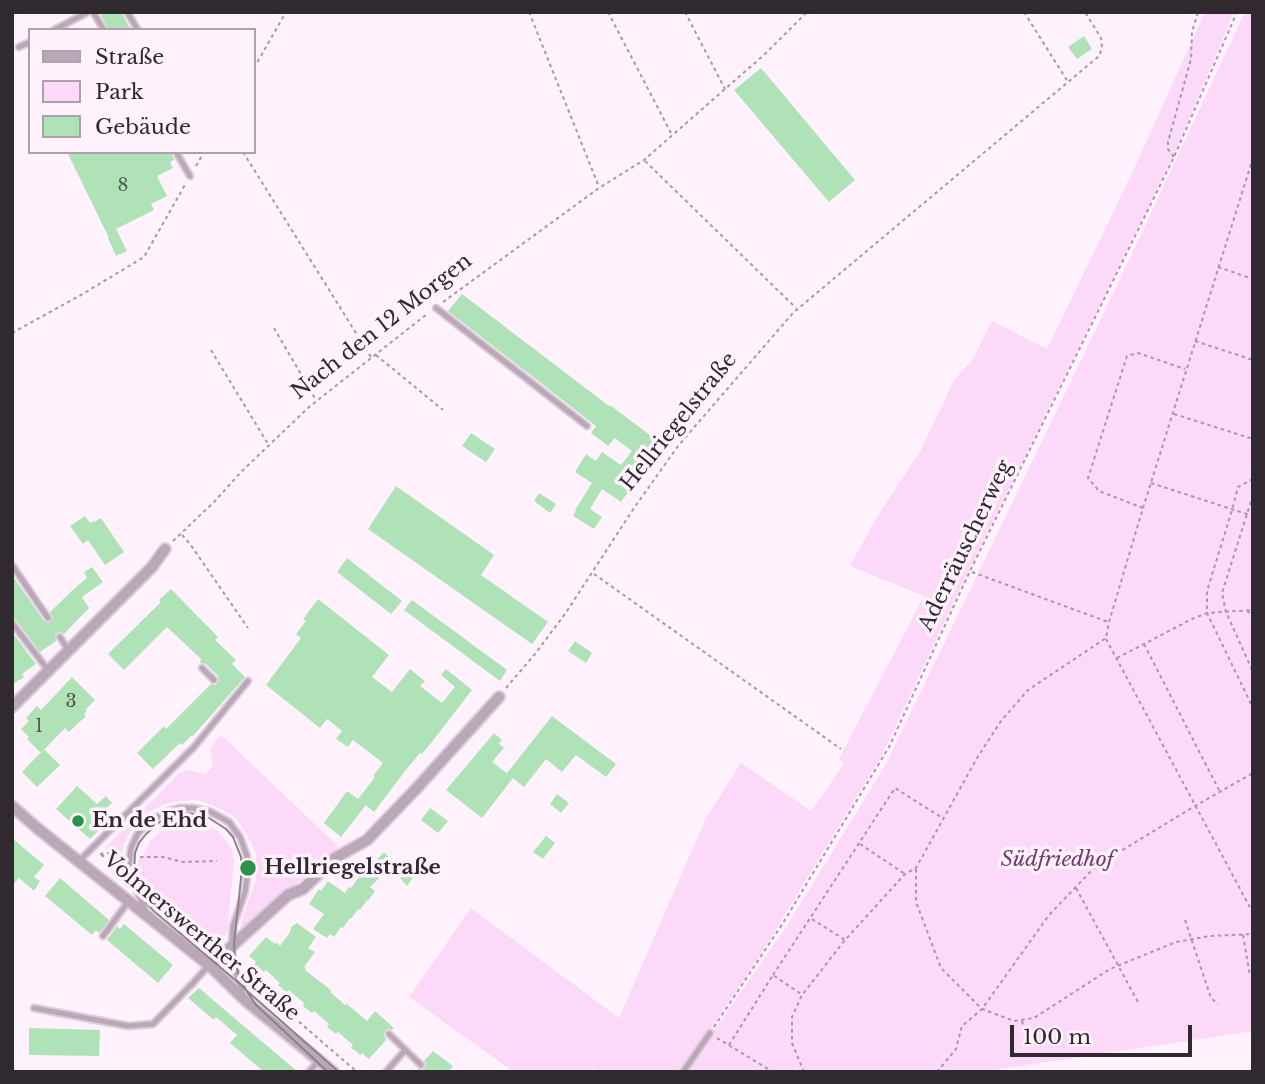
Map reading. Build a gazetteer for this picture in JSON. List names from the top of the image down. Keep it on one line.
{"streets":{"street":["Volmerswerther Straße"],"path":["Nach den 12 Morgen","Hellriegelstraße","Aderräuscherweg"]},"parks":["Südfriedhof"],"places":["En de Ehd","Hellriegelstraße"],"house_numbers":["8","3","1"],"legend":["Straße","Park","Gebäude"],"scale_bar":"100 m"}
